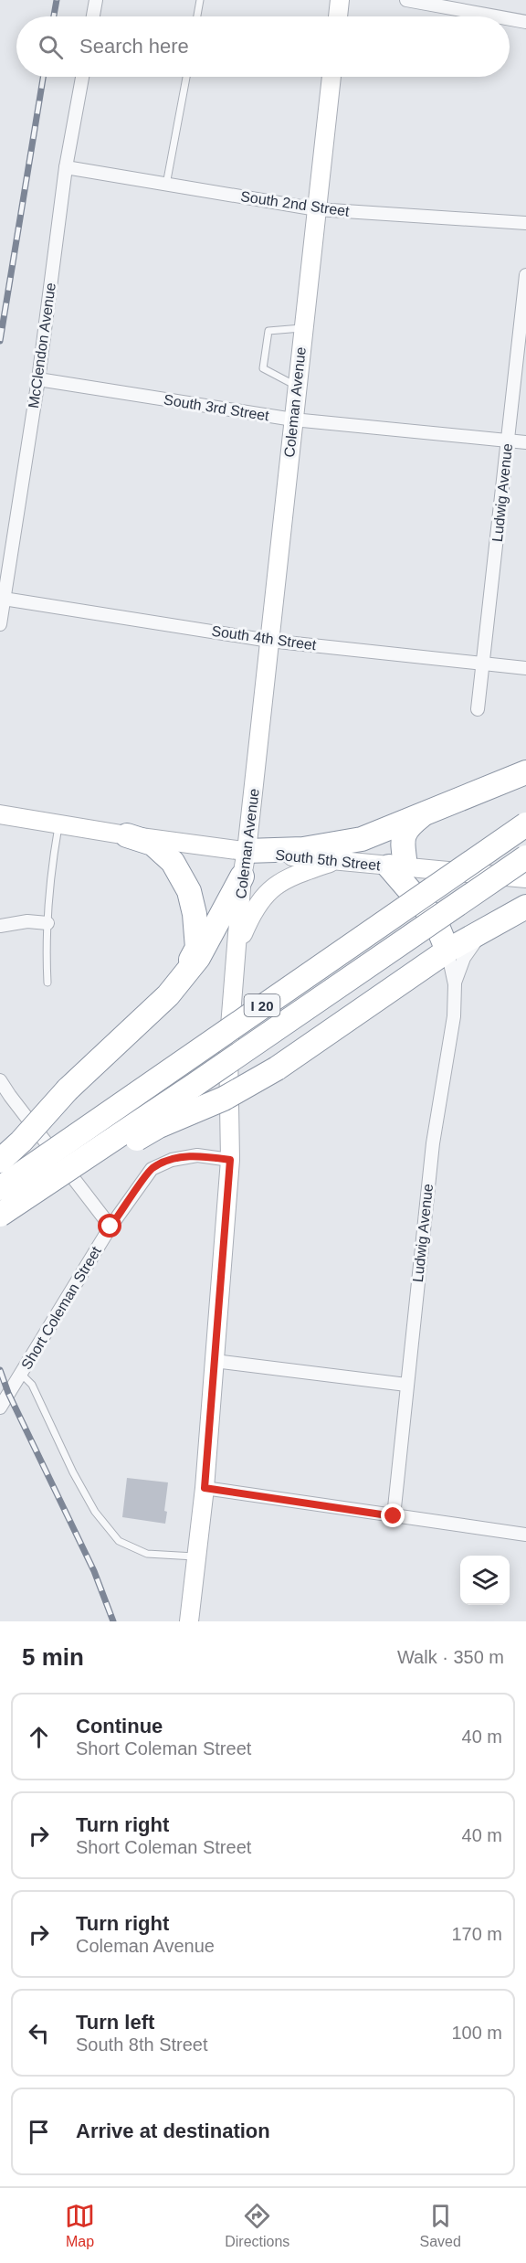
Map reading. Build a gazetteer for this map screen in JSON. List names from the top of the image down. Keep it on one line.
{"streets":{"highway":["I 20"],"street":["South 2nd Street","McClendon Avenue","Coleman Avenue","South 3rd Street","Ludwig Avenue","South 4th Street","South 5th Street","Short Coleman Street"]},"crossings":[["South 2nd Street","McClendon Avenue"],["South 2nd Street","Coleman Avenue"],["McClendon Avenue","South 3rd Street"],["McClendon Avenue","South 4th Street"],["Coleman Avenue","South 3rd Street"],["Coleman Avenue","South 4th Street"],["Coleman Avenue","South 5th Street"],["Coleman Avenue","Short Coleman Street"],["South 3rd Street","Ludwig Avenue"],["Ludwig Avenue","South 4th Street"]],"page":{"search":"Search here","heading":["5 min","Walk · 350 m"],"list":[["Continue","Short Coleman Street","40 m"],["Turn right","Short Coleman Street","40 m"],["Turn right","Coleman Avenue","170 m"],["Turn left","South 8th Street","100 m"],"Arrive at destination"],"nav":["Map","Directions","Saved"]}}
